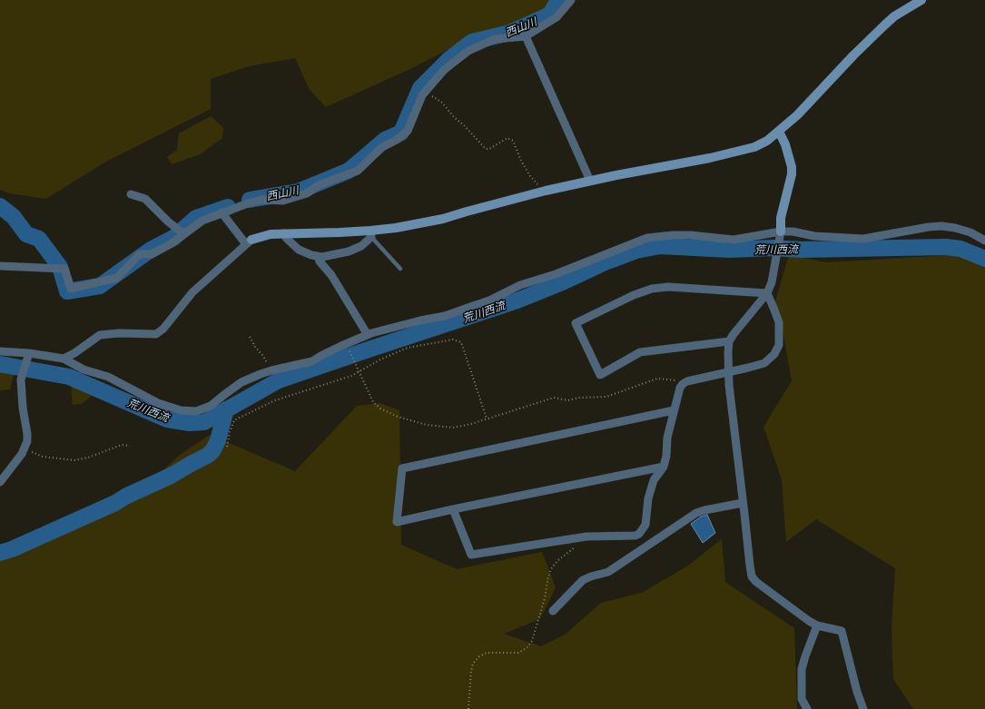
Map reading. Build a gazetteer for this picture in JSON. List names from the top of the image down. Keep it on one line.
{"water":["西山川","荒川西流"]}
